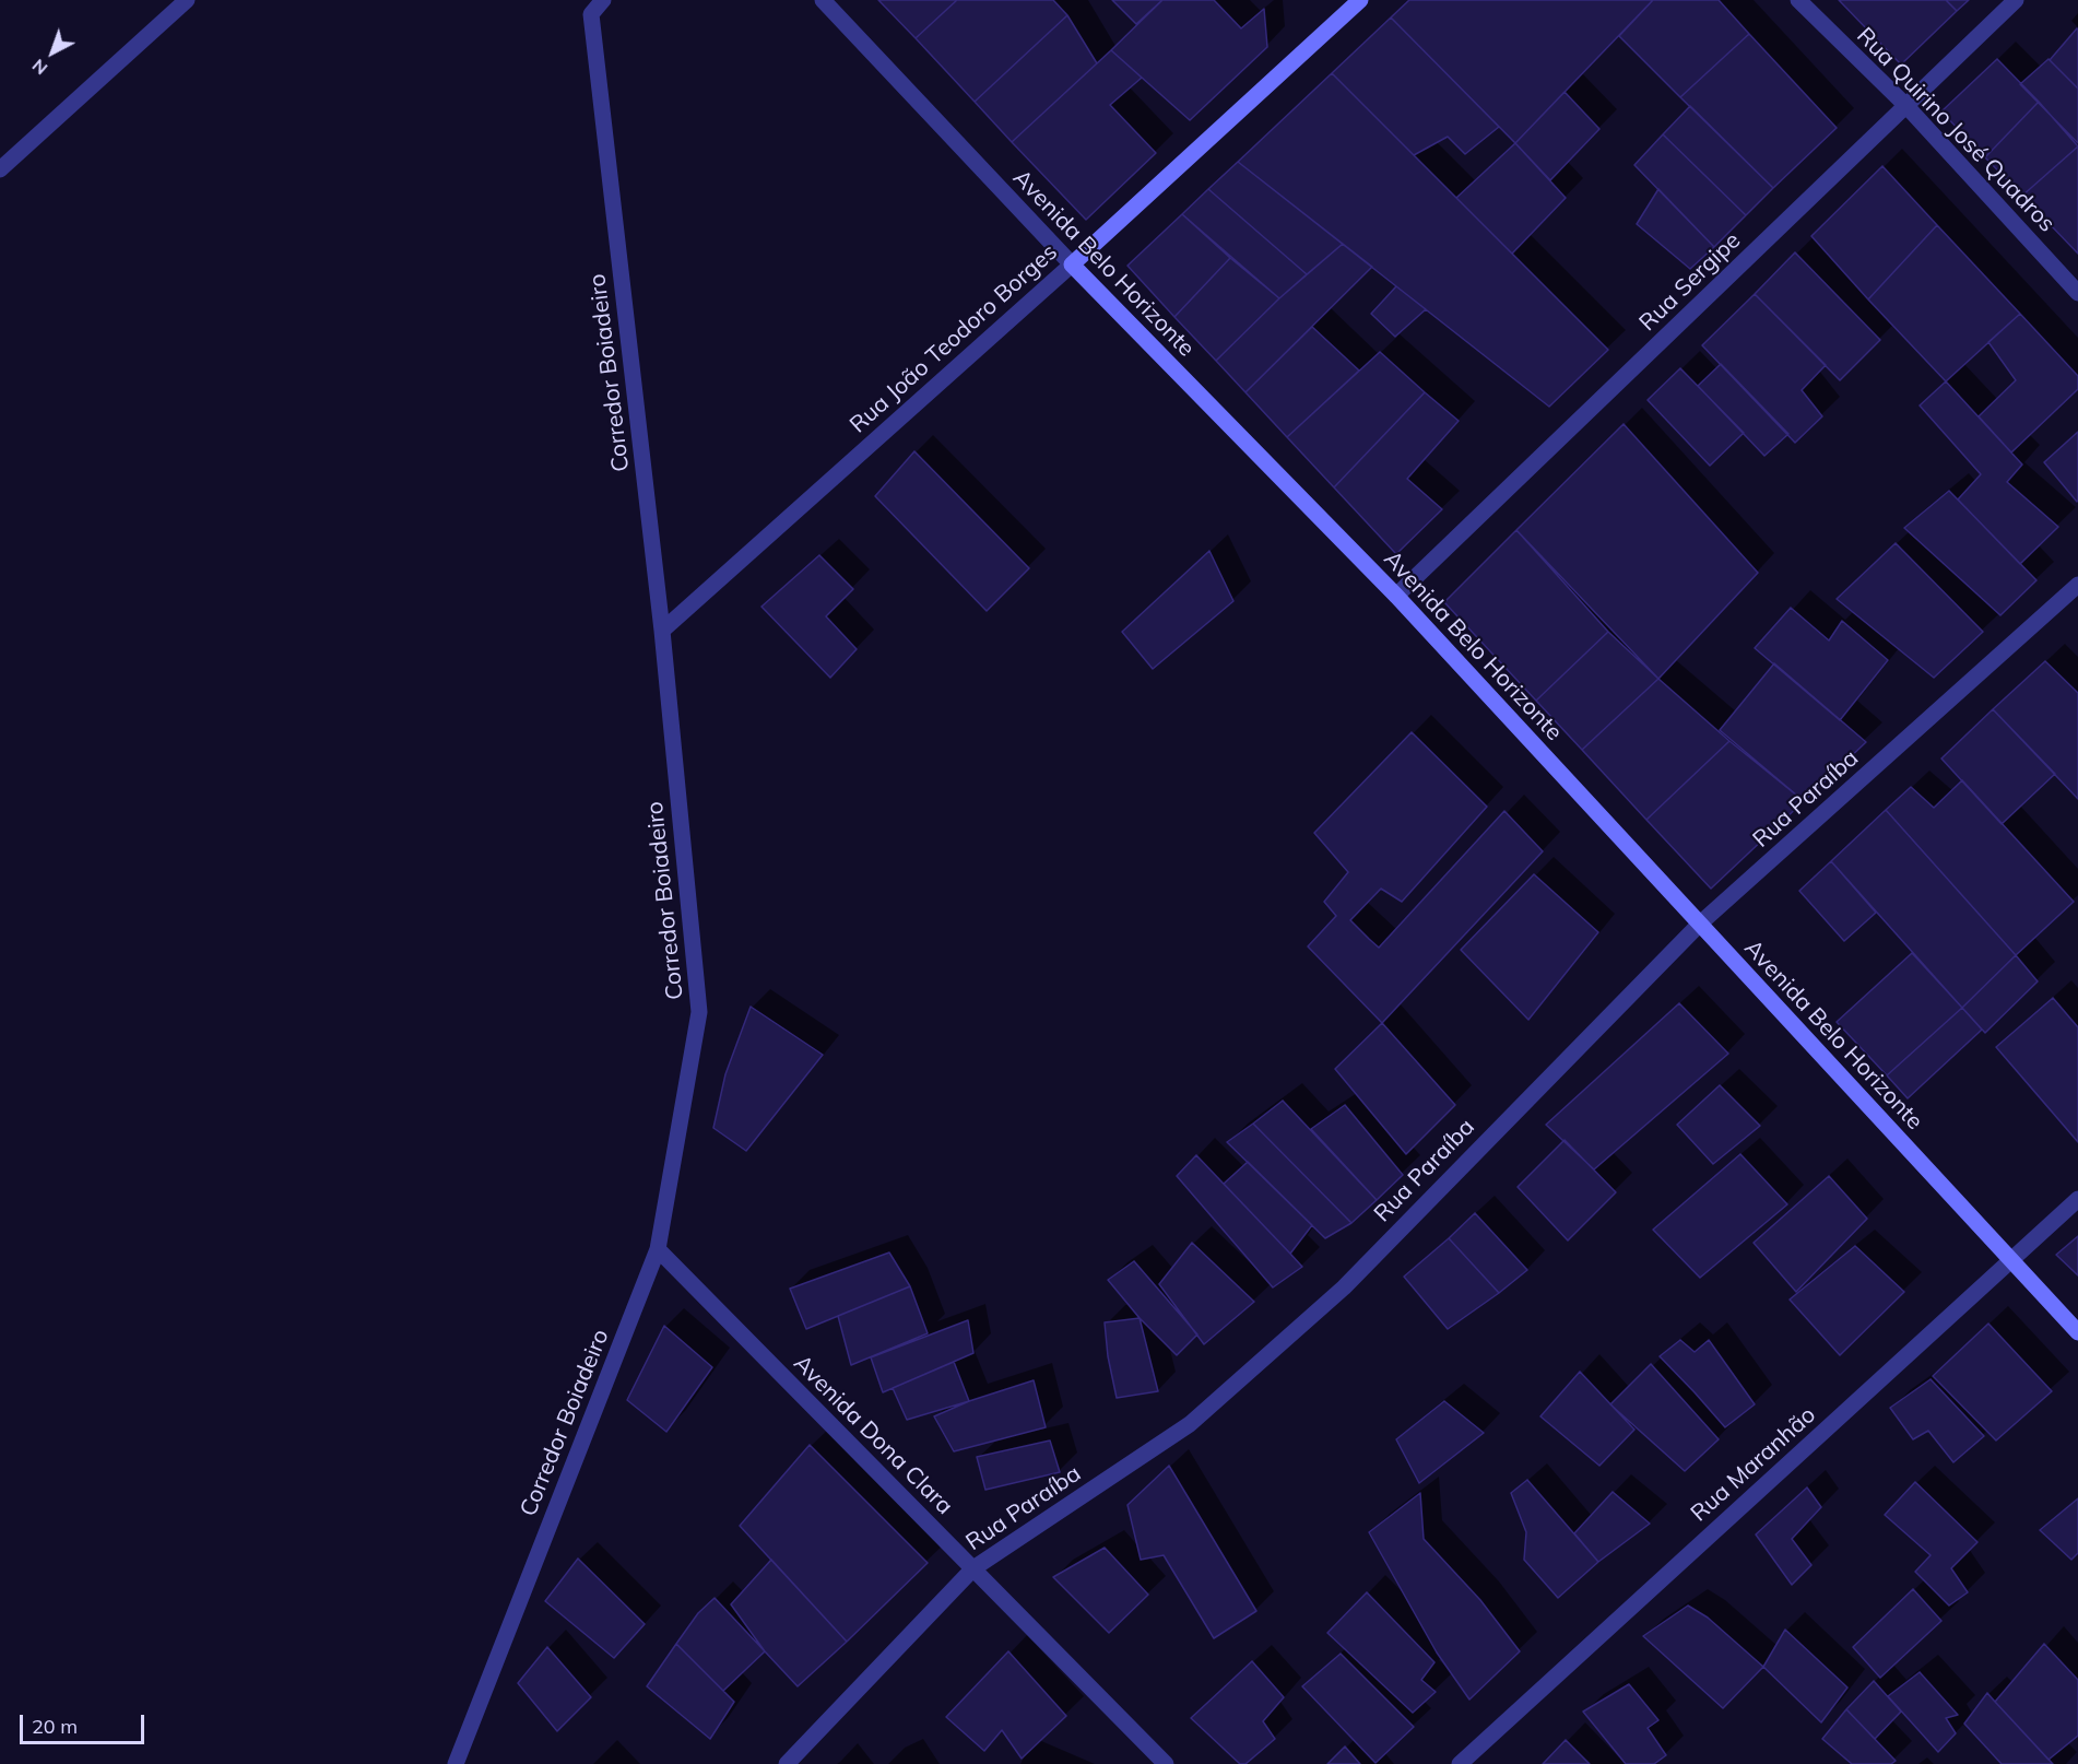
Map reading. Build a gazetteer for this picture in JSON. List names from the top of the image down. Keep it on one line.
{"streets":{"street":["Rua Quirino José Quadros","Avenida Belo Horizonte","Rua Sergipe","Rua João Teodoro Borges","Corredor Boiadeiro","Rua Paraíba","Avenida Dona Clara","Rua Maranhão"]},"crossings":[["Rua Quirino José Quadros","Rua Sergipe"],["Avenida Belo Horizonte","Rua Sergipe"],["Avenida Belo Horizonte","Rua João Teodoro Borges"],["Avenida Belo Horizonte","Rua Paraíba"],["Avenida Belo Horizonte","Rua Maranhão"],["Rua João Teodoro Borges","Corredor Boiadeiro"],["Corredor Boiadeiro","Avenida Dona Clara"],["Rua Paraíba","Avenida Dona Clara"]],"scale_bar":"20 m","north":"bottom left"}
